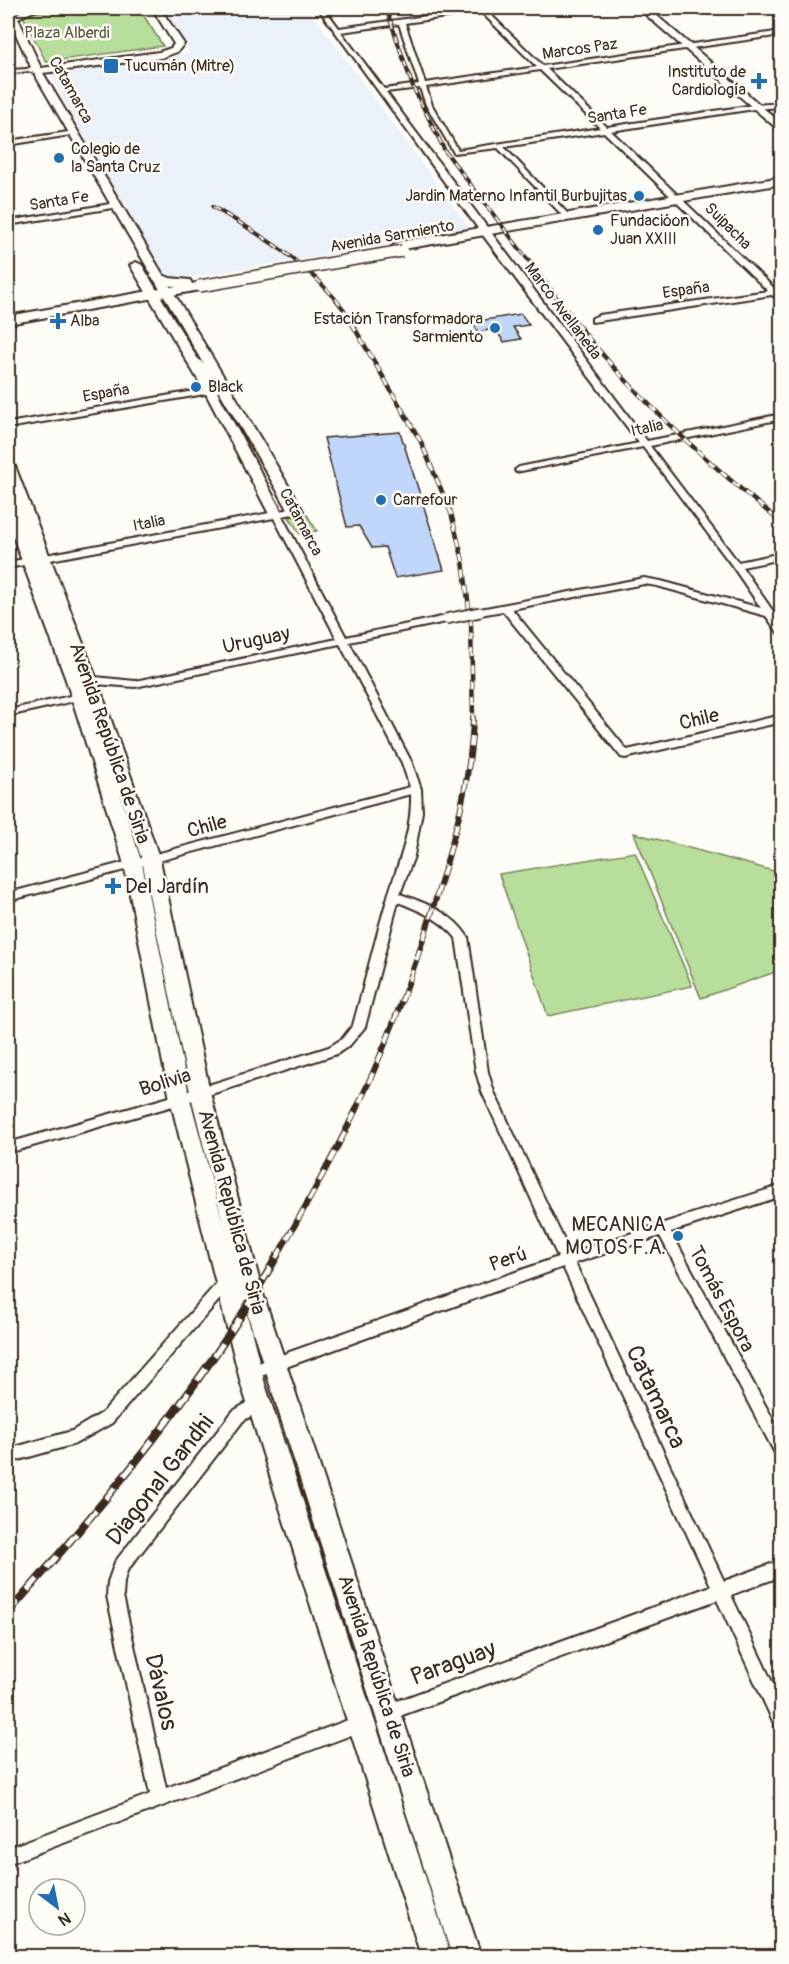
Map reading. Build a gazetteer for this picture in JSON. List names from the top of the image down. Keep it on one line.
{"streets":{"main road":["Catamarca","Avenida Sarmiento","Avenida República de Siria"],"street":["Marcos Paz","Santa Fe","Suipacha","España","Marco Avellaneda","Italia","Uruguay","Chile","Bolivia","Perú","Tomás Espora","Diagonal Gandhi","Paraguay","Dávalos"]},"crossings":[["Marcos Paz","Santa Fe"],["Marcos Paz","Suipacha"],["Marcos Paz","Marco Avellaneda"],["Catamarca","Santa Fe"],["Catamarca","Avenida Sarmiento"],["Catamarca","España"],["Catamarca","Italia"],["Catamarca","Uruguay"],["Catamarca","Chile"],["Catamarca","Bolivia"],["Catamarca","Perú"],["Catamarca","Paraguay"],["Santa Fe","Suipacha"],["Suipacha","Avenida Sarmiento"],["Suipacha","España"],["Avenida Sarmiento","Marco Avellaneda"],["Marco Avellaneda","Italia"],["Italia","Avenida República de Siria"],["Uruguay","Chile"],["Uruguay","Avenida República de Siria"],["Chile","Avenida República de Siria"],["Avenida República de Siria","Bolivia"],["Avenida República de Siria","Perú"],["Avenida República de Siria","Diagonal Gandhi"],["Avenida República de Siria","Paraguay"],["Perú","Tomás Espora"],["Diagonal Gandhi","Dávalos"],["Paraguay","Dávalos"]],"parks":["Plaza Alberdi"],"places":{"transit":["Tucumán (Mitre)"],"health":["Instituto de Cardiología","Alba","Del Jardín"],"other":["Colegio de la Santa Cruz","Jardin Materno Infantil Burbujitas","Fundacióon Juan XXIII","Estación Transformadora Sarmiento","Black","Carrefour","MECANICA MOTOS F.A."]},"north":"bottom right"}
